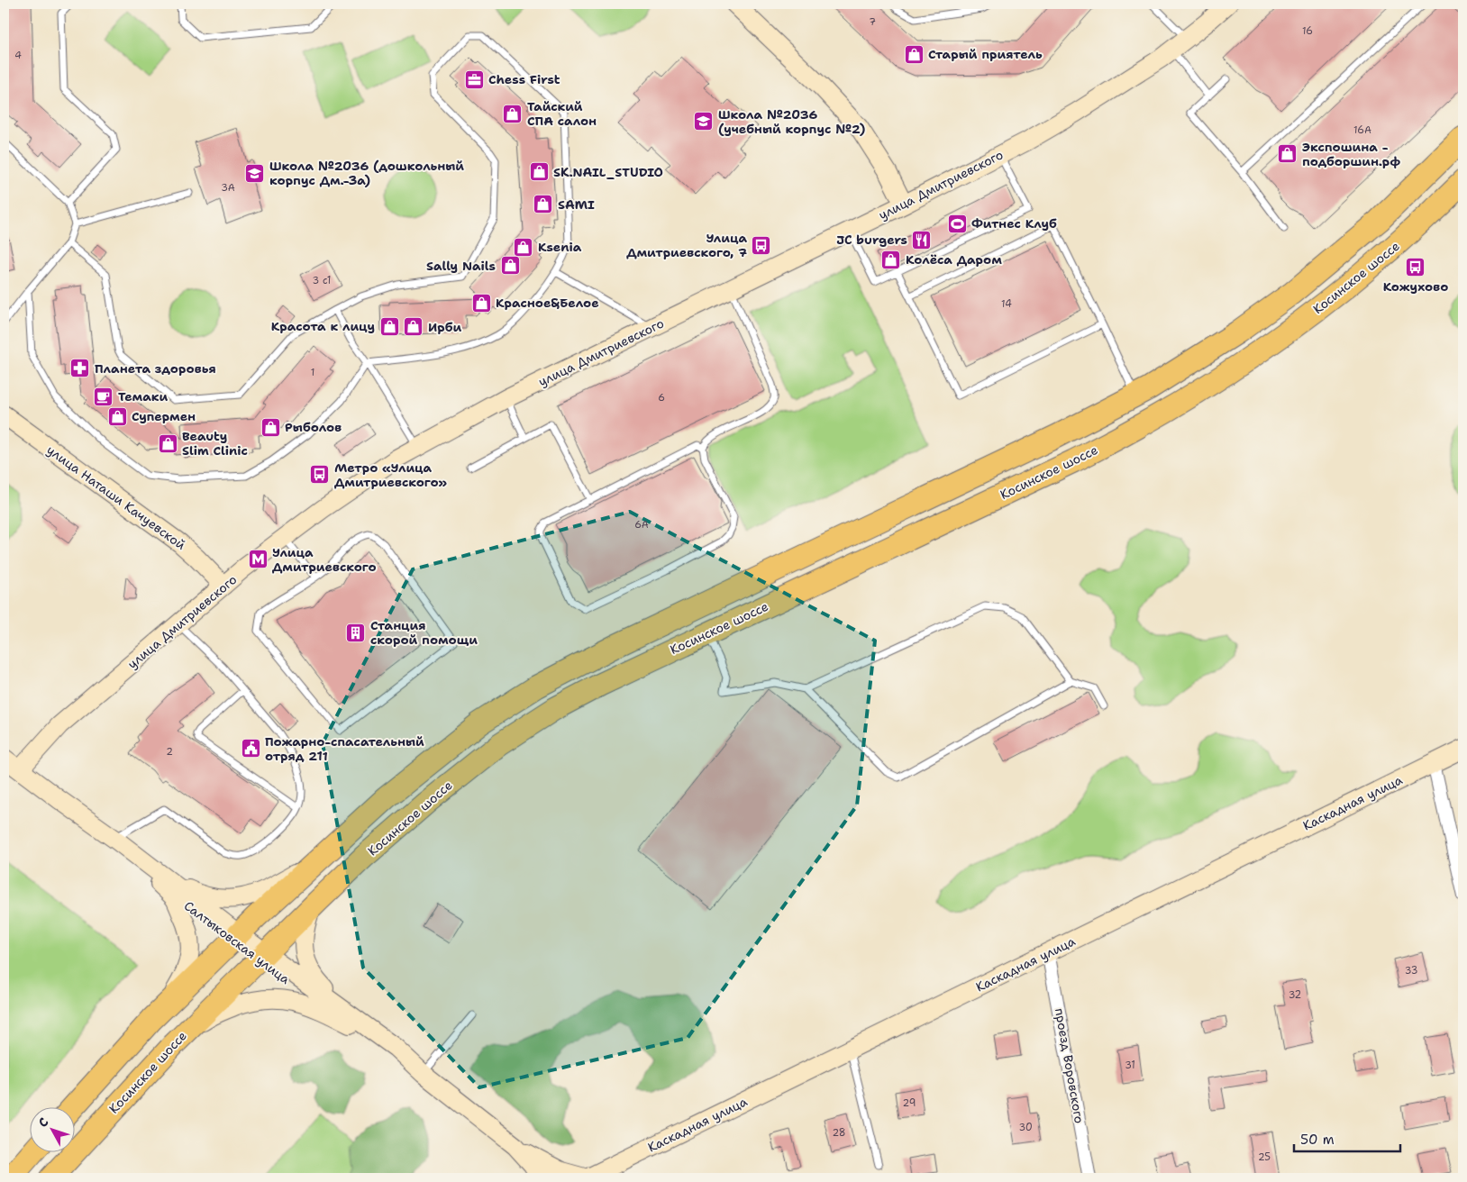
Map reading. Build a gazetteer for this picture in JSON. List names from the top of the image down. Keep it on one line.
{"streets":{"highway":["Косинское шоссе"],"street":["улица Дмитриевского","улица Наташи Качуевской","Каскадная улица","Салтыковская улица","проезд Воровского"]},"crossings":[["улица Дмитриевского","улица Наташи Качуевской"],["улица Дмитриевского","Салтыковская улица"],["Косинское шоссе","Салтыковская улица"],["Каскадная улица","проезд Воровского"]],"places":{"shop":["Старый приятель","Тайский СПА салон","Экспошина - подборшин.рф","SK.NAIL_STUDIO","SAMI","Ksenia","Колёса Даром","Sally Nails","Красное&Белое","Красота к лицу","Ирби","Супермен","Рыболов","Beauty Slim Clinic"],"office":["Chess First"],"school or university":["Школа №2036 (учебный корпус №2)","Школа №2036 (дошкольный корпус Дм.-3а)"],"sports":["Фитнес Клуб"],"restaurant":["JC burgers"],"bus stop":["Улица Дмитриевского, 7","Кожухово","Метро «Улица Дмитриевского»"],"pharmacy":["Планета здоровья"],"cafe":["Темаки"],"metro station":["Улица Дмитриевского"],"building":["Станция скорой помощи"],"public building":["Пожарно-спасательный отряд 211"]},"house_numbers":["7","16","4","16А","3А","3 с1","14","1","6","6А","2","33","32","31","29","30","28","25"],"scale_bar":"50 m","north":"top left"}
